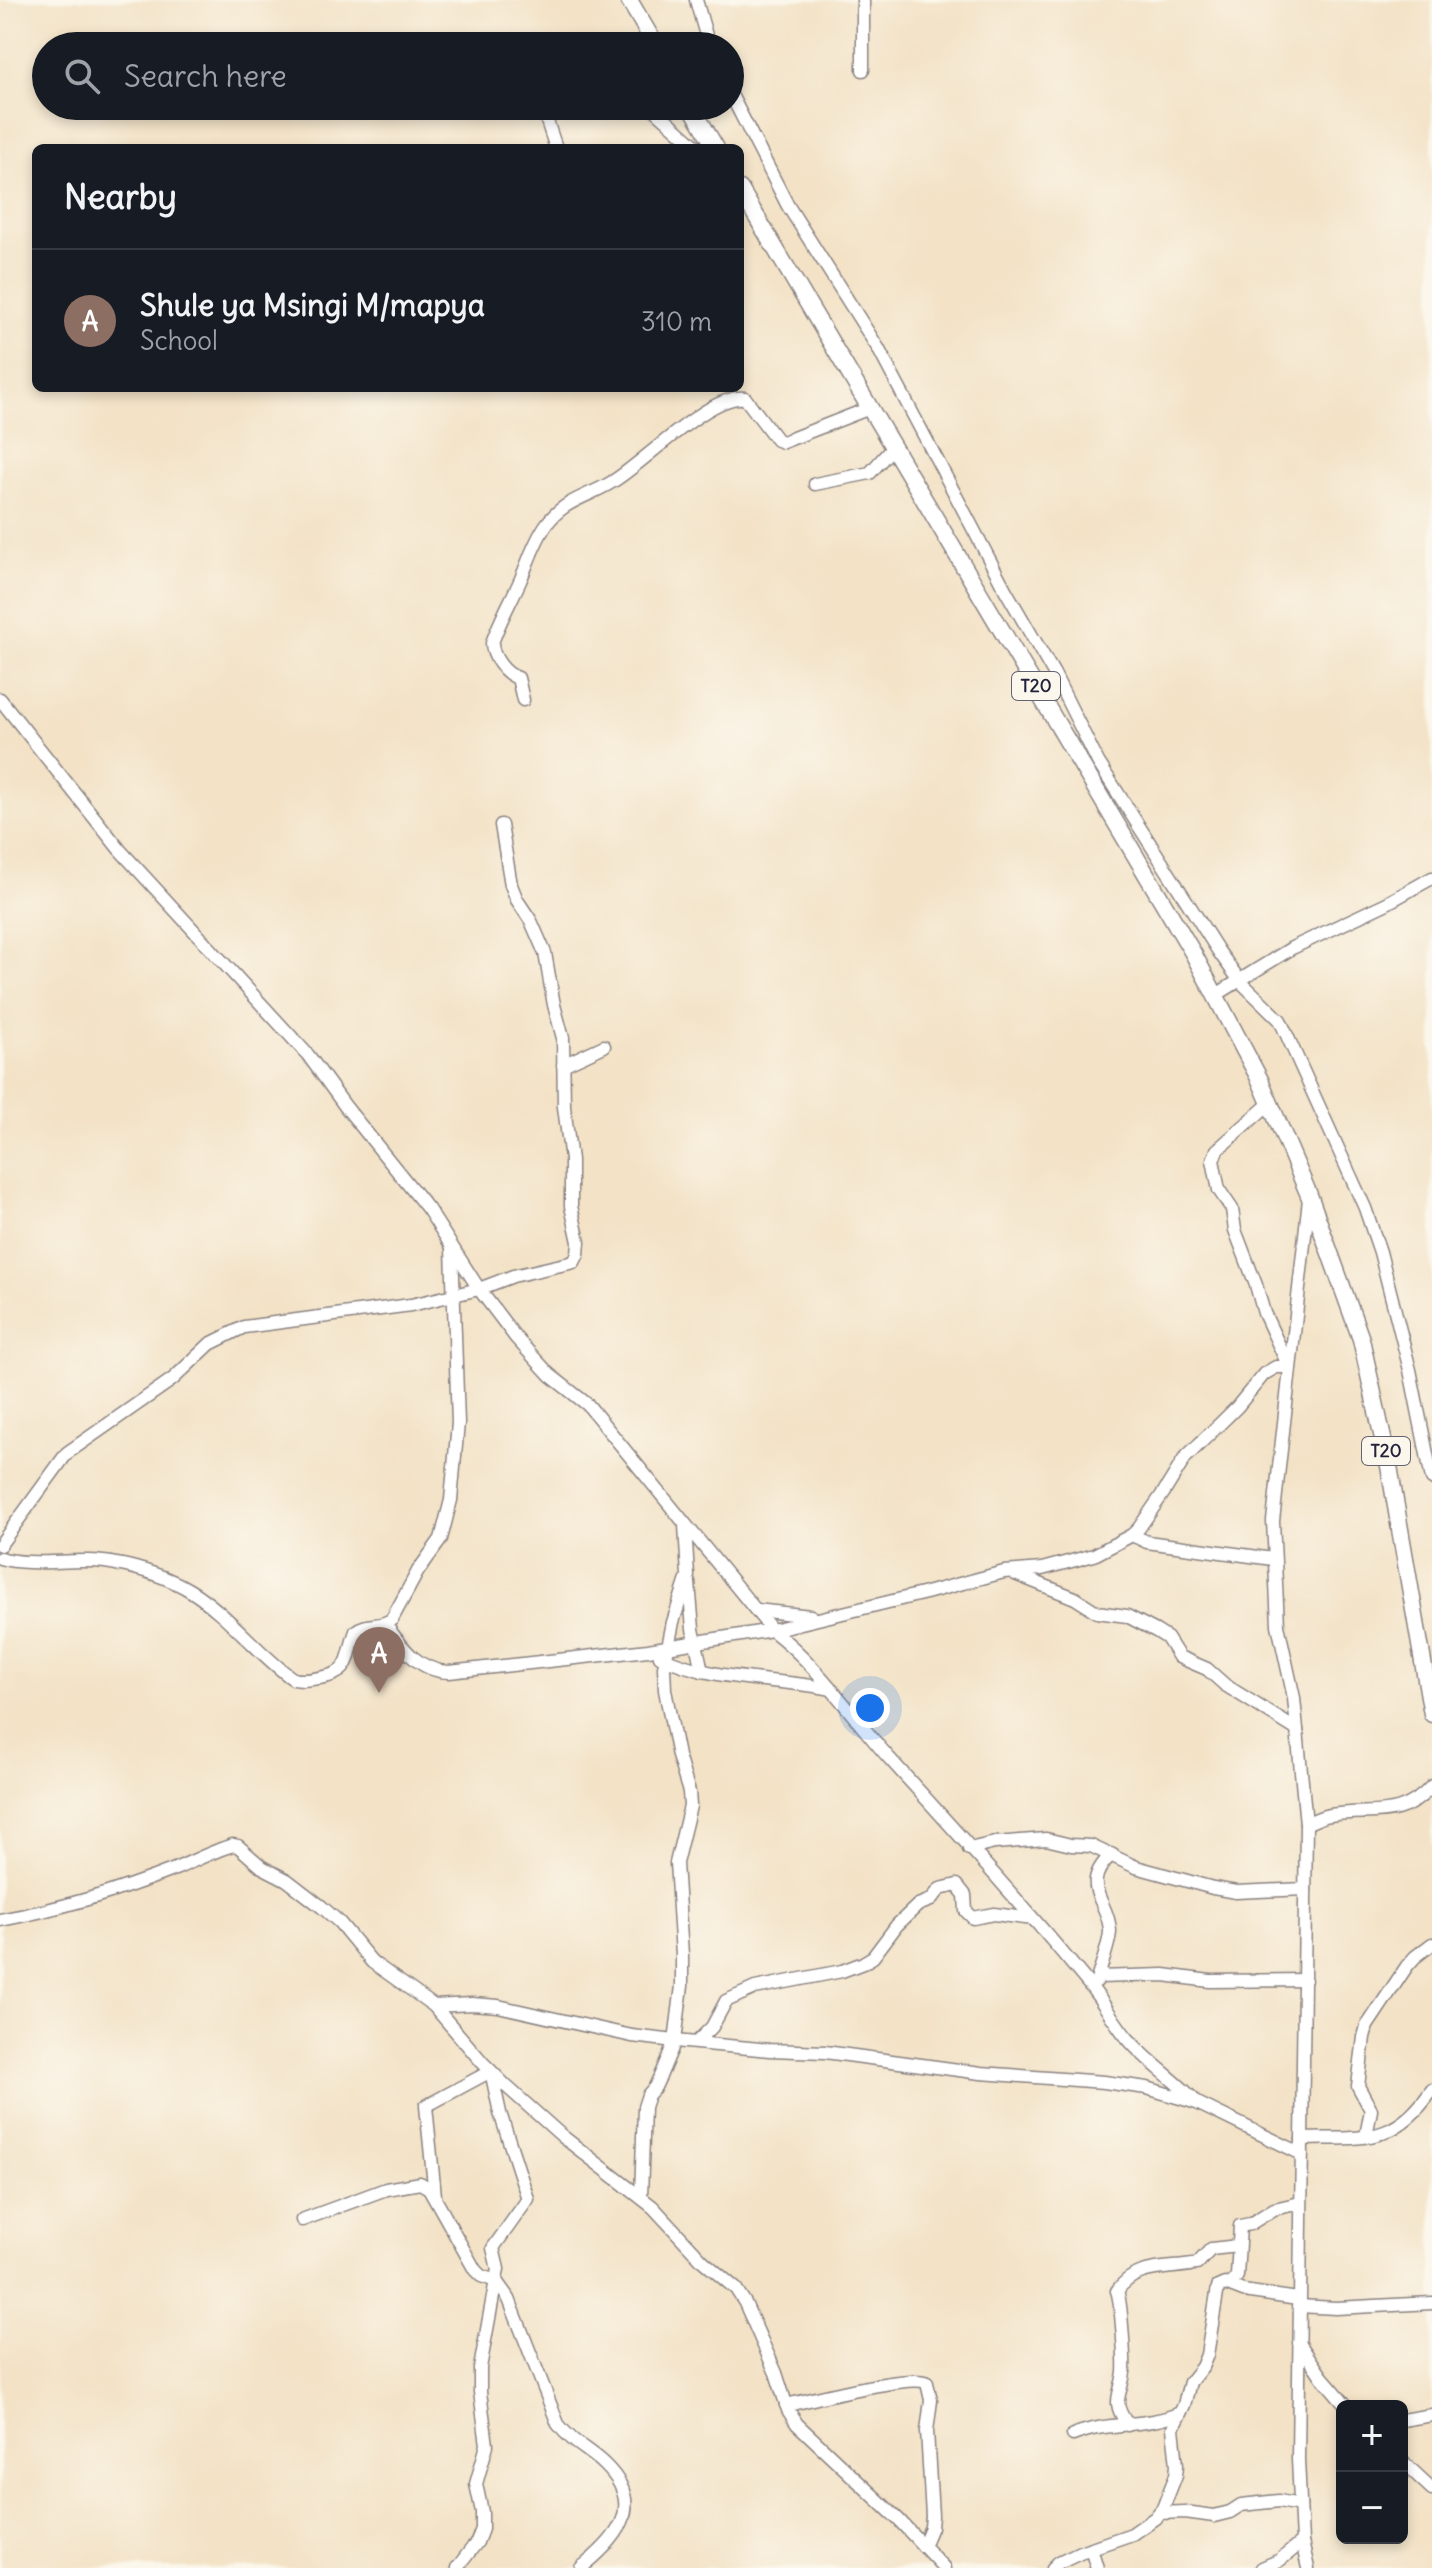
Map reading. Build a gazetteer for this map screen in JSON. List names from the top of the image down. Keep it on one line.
{"streets":{"main road":["T20"]},"page":{"search":"Search here","heading":"Nearby","list":[{"mark":"A","name":"Shule ya Msingi M/mapya","note":"School","value":"310 m"}],"pins":"A","map_buttons":["+","−"]}}
